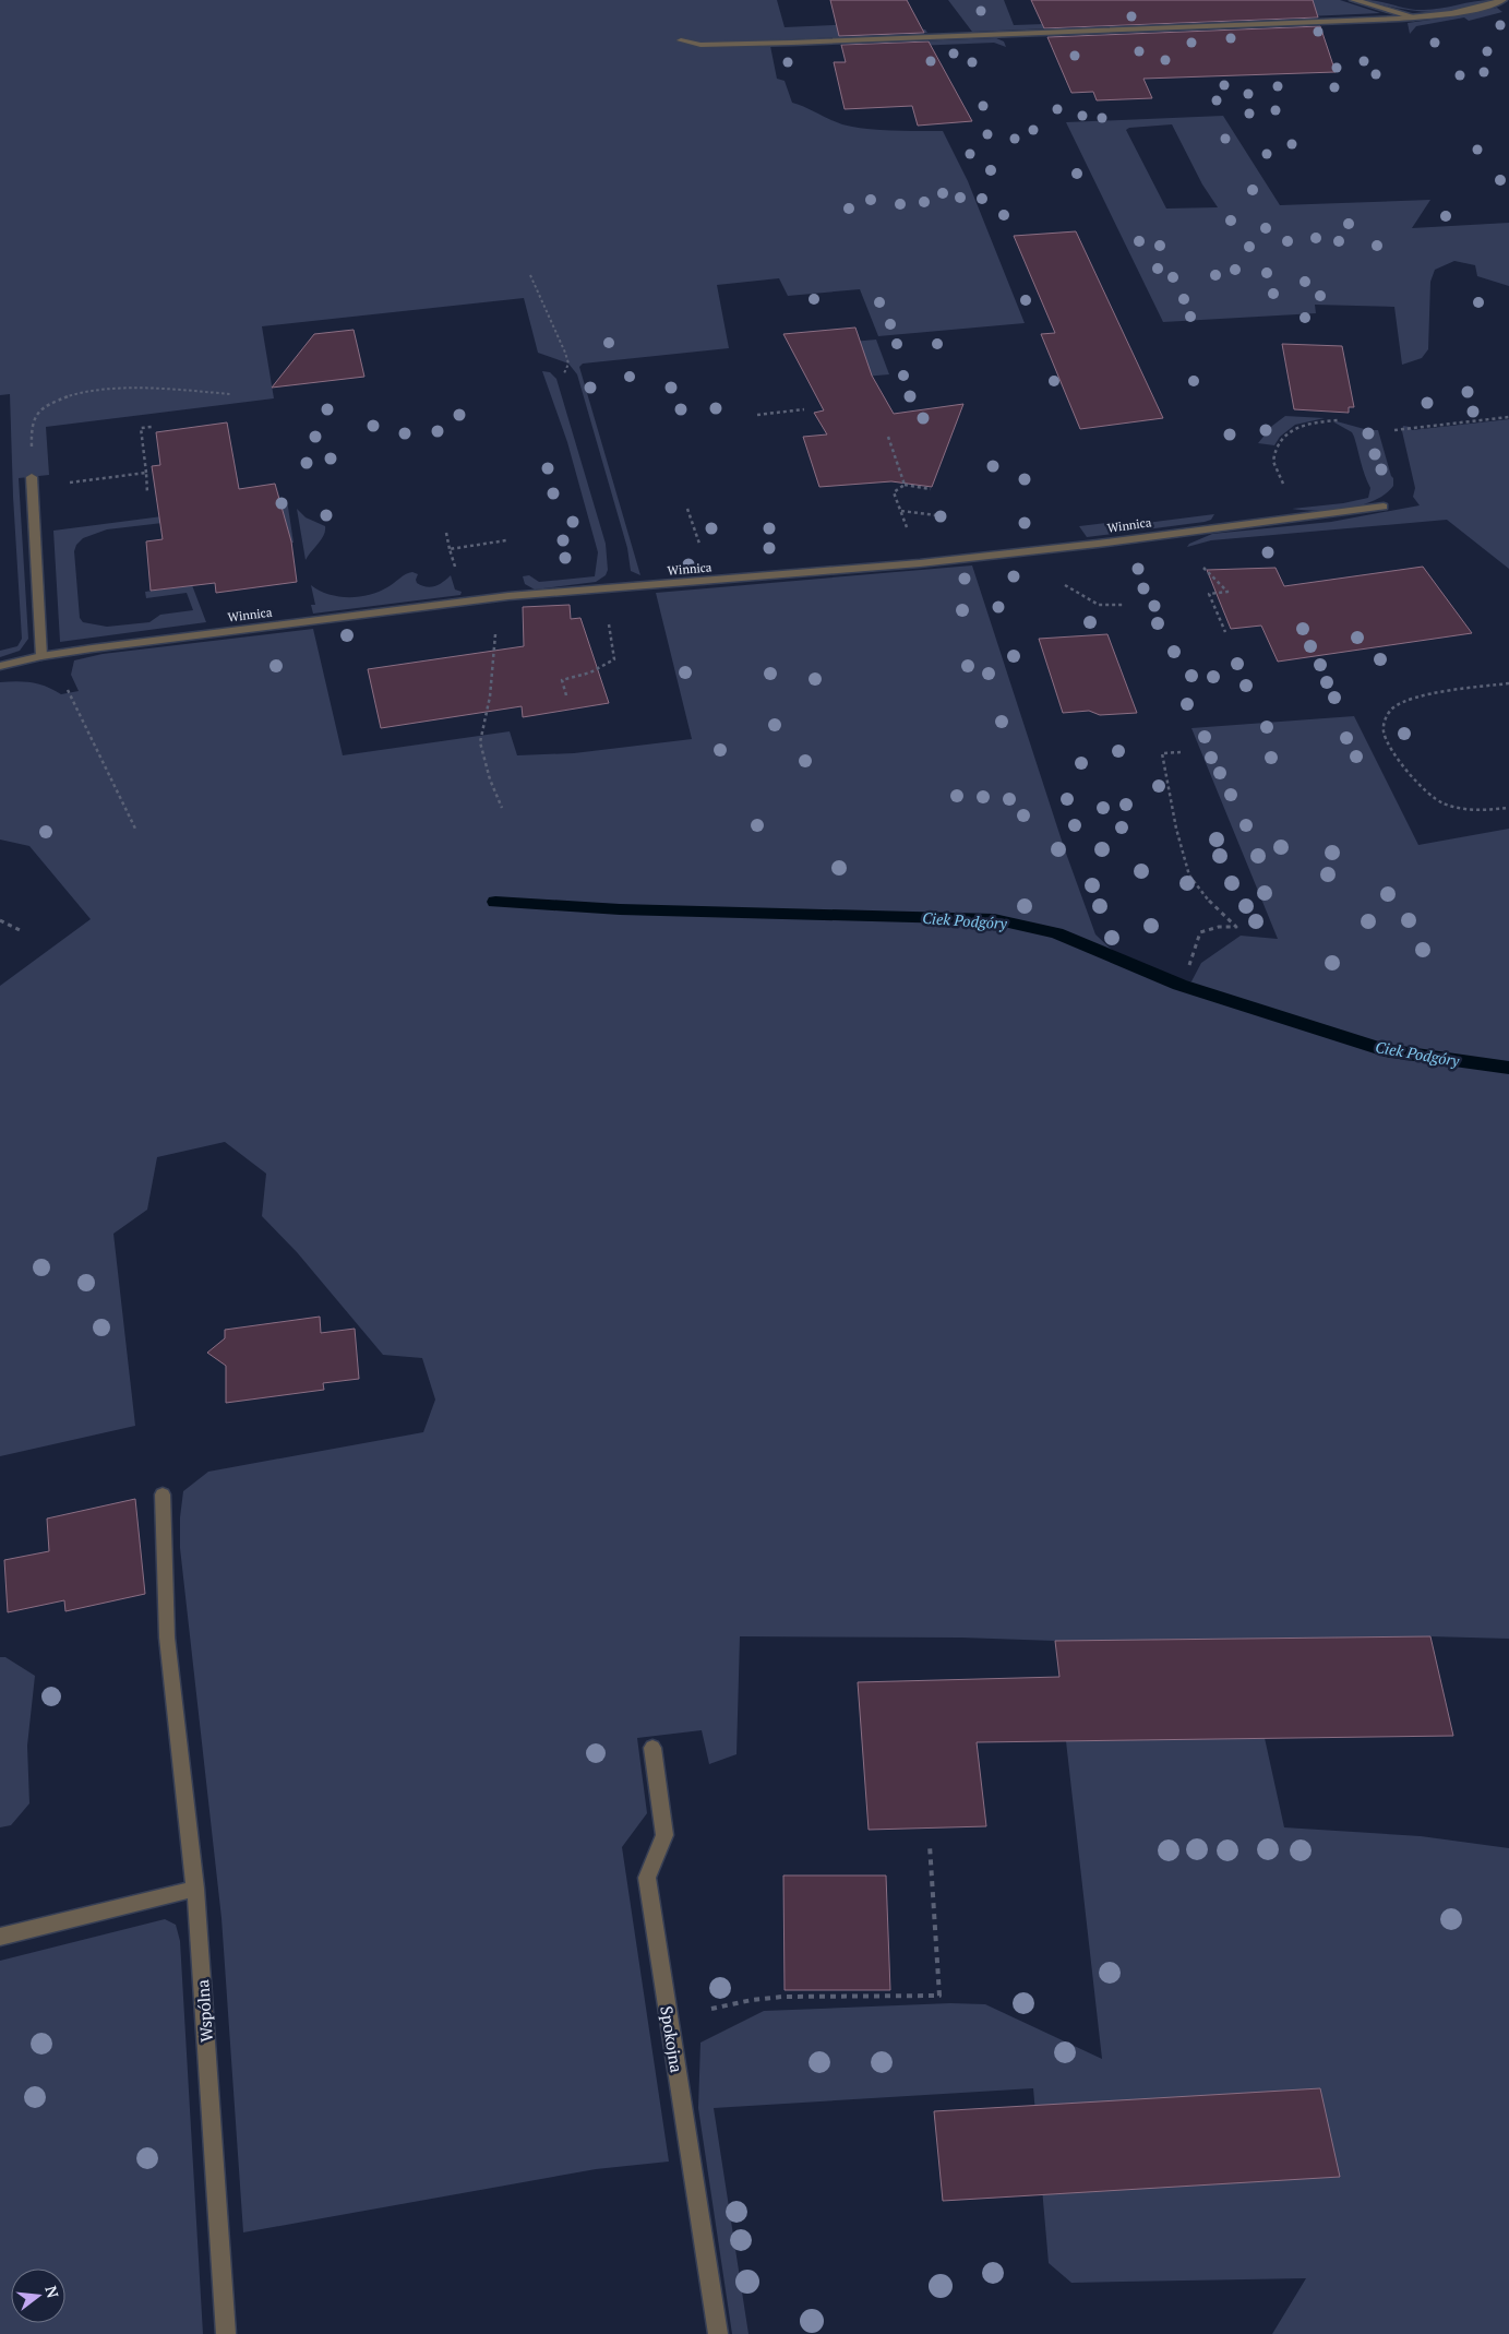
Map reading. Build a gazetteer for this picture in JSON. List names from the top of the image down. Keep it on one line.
{"streets":{"street":["Winnica","Wspólna","Spokojna"]},"water":["Ciek Podgóry"],"north":"right"}
